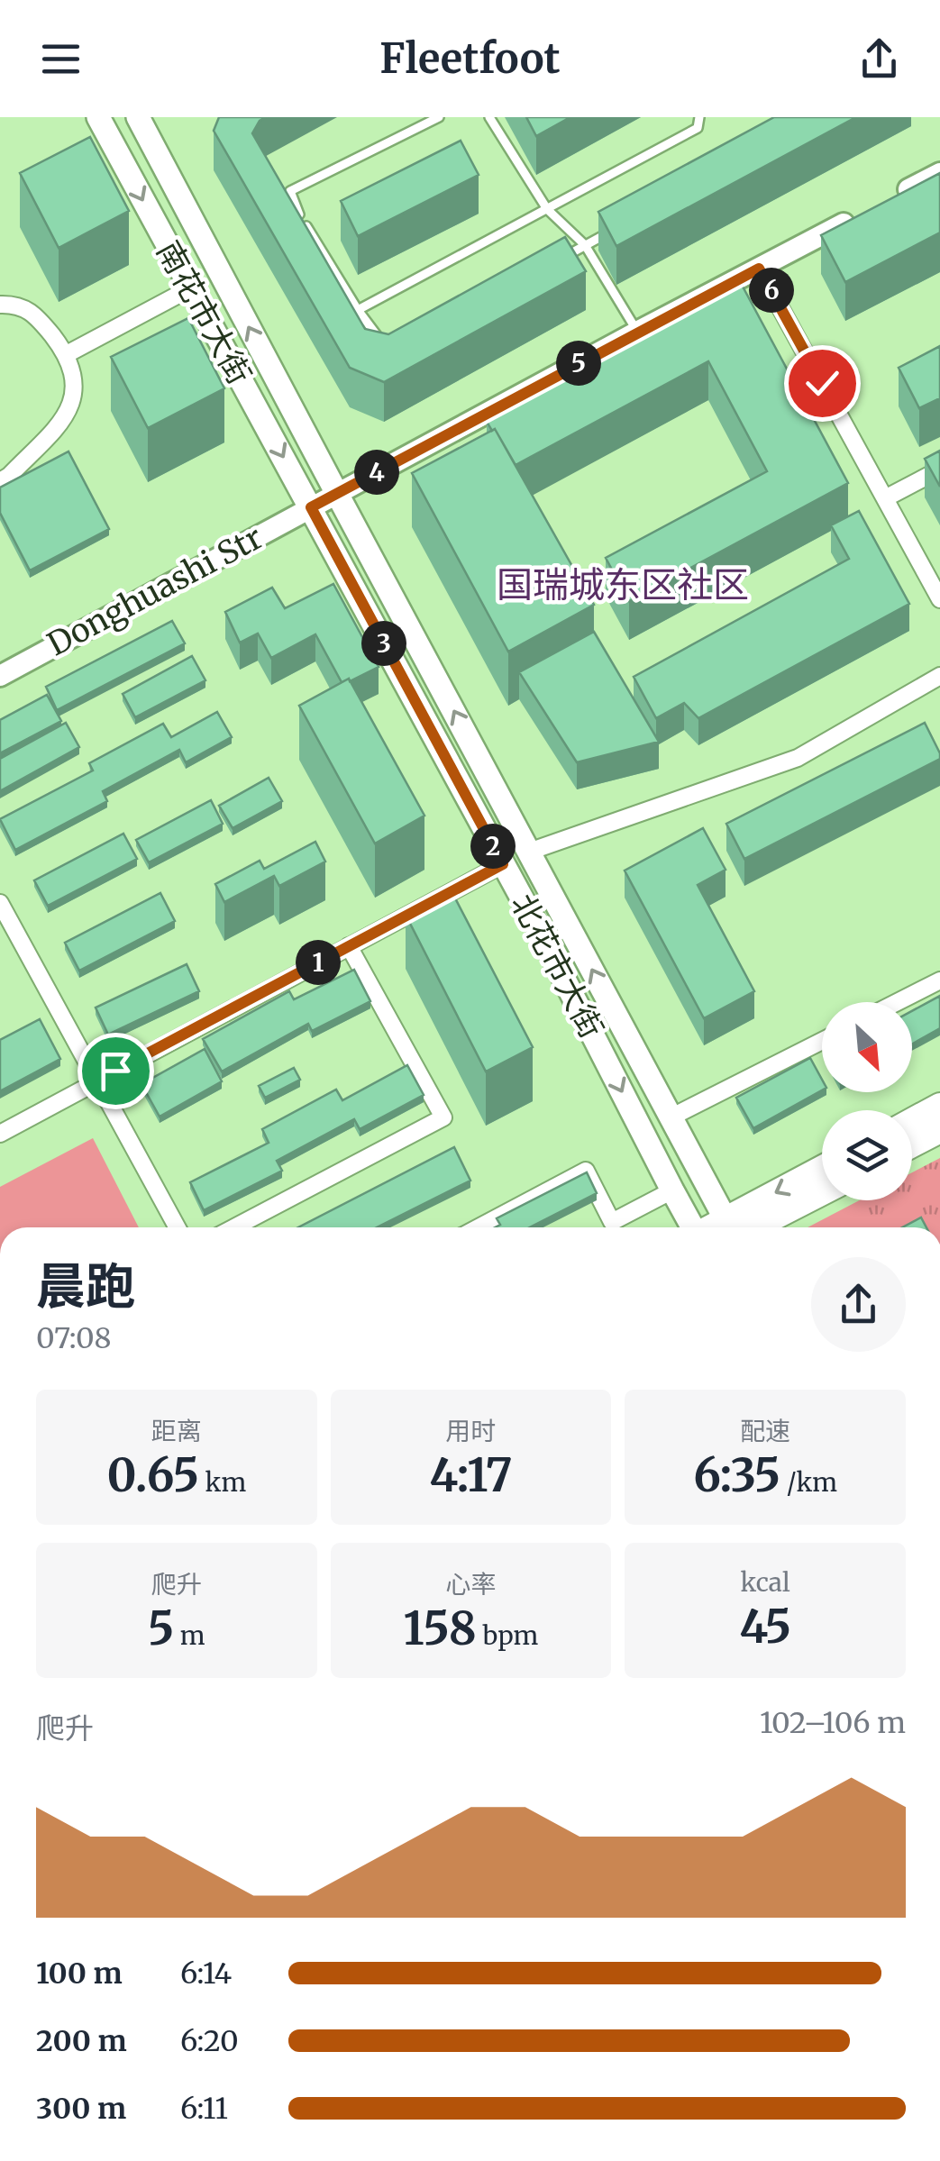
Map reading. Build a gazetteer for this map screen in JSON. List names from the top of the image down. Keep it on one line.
{"streets":{"main road":["南花市大街","北花市大街"],"street":["Donghuashi Str"]},"crossings":[["南花市大街","Donghuashi Str"],["南花市大街","北花市大街"],["Donghuashi Str","北花市大街"]],"districts":["国瑞城东区社区"],"north":"bottom right","page":{"header":"Fleetfoot","pins":["6","5","4","3","2","1"],"heading":["晨跑","07:08"],"stats":[["距离","0.65 km"],["用时","4:17"],["配速","6:35 /km"],["爬升","5 m"],["心率","158 bpm"],["kcal","45"]],"chart":["爬升","102–106 m"],"list":[{"name":"100 m","note":"6:14"},{"name":"200 m","note":"6:20"},{"name":"300 m","note":"6:11"}]}}
